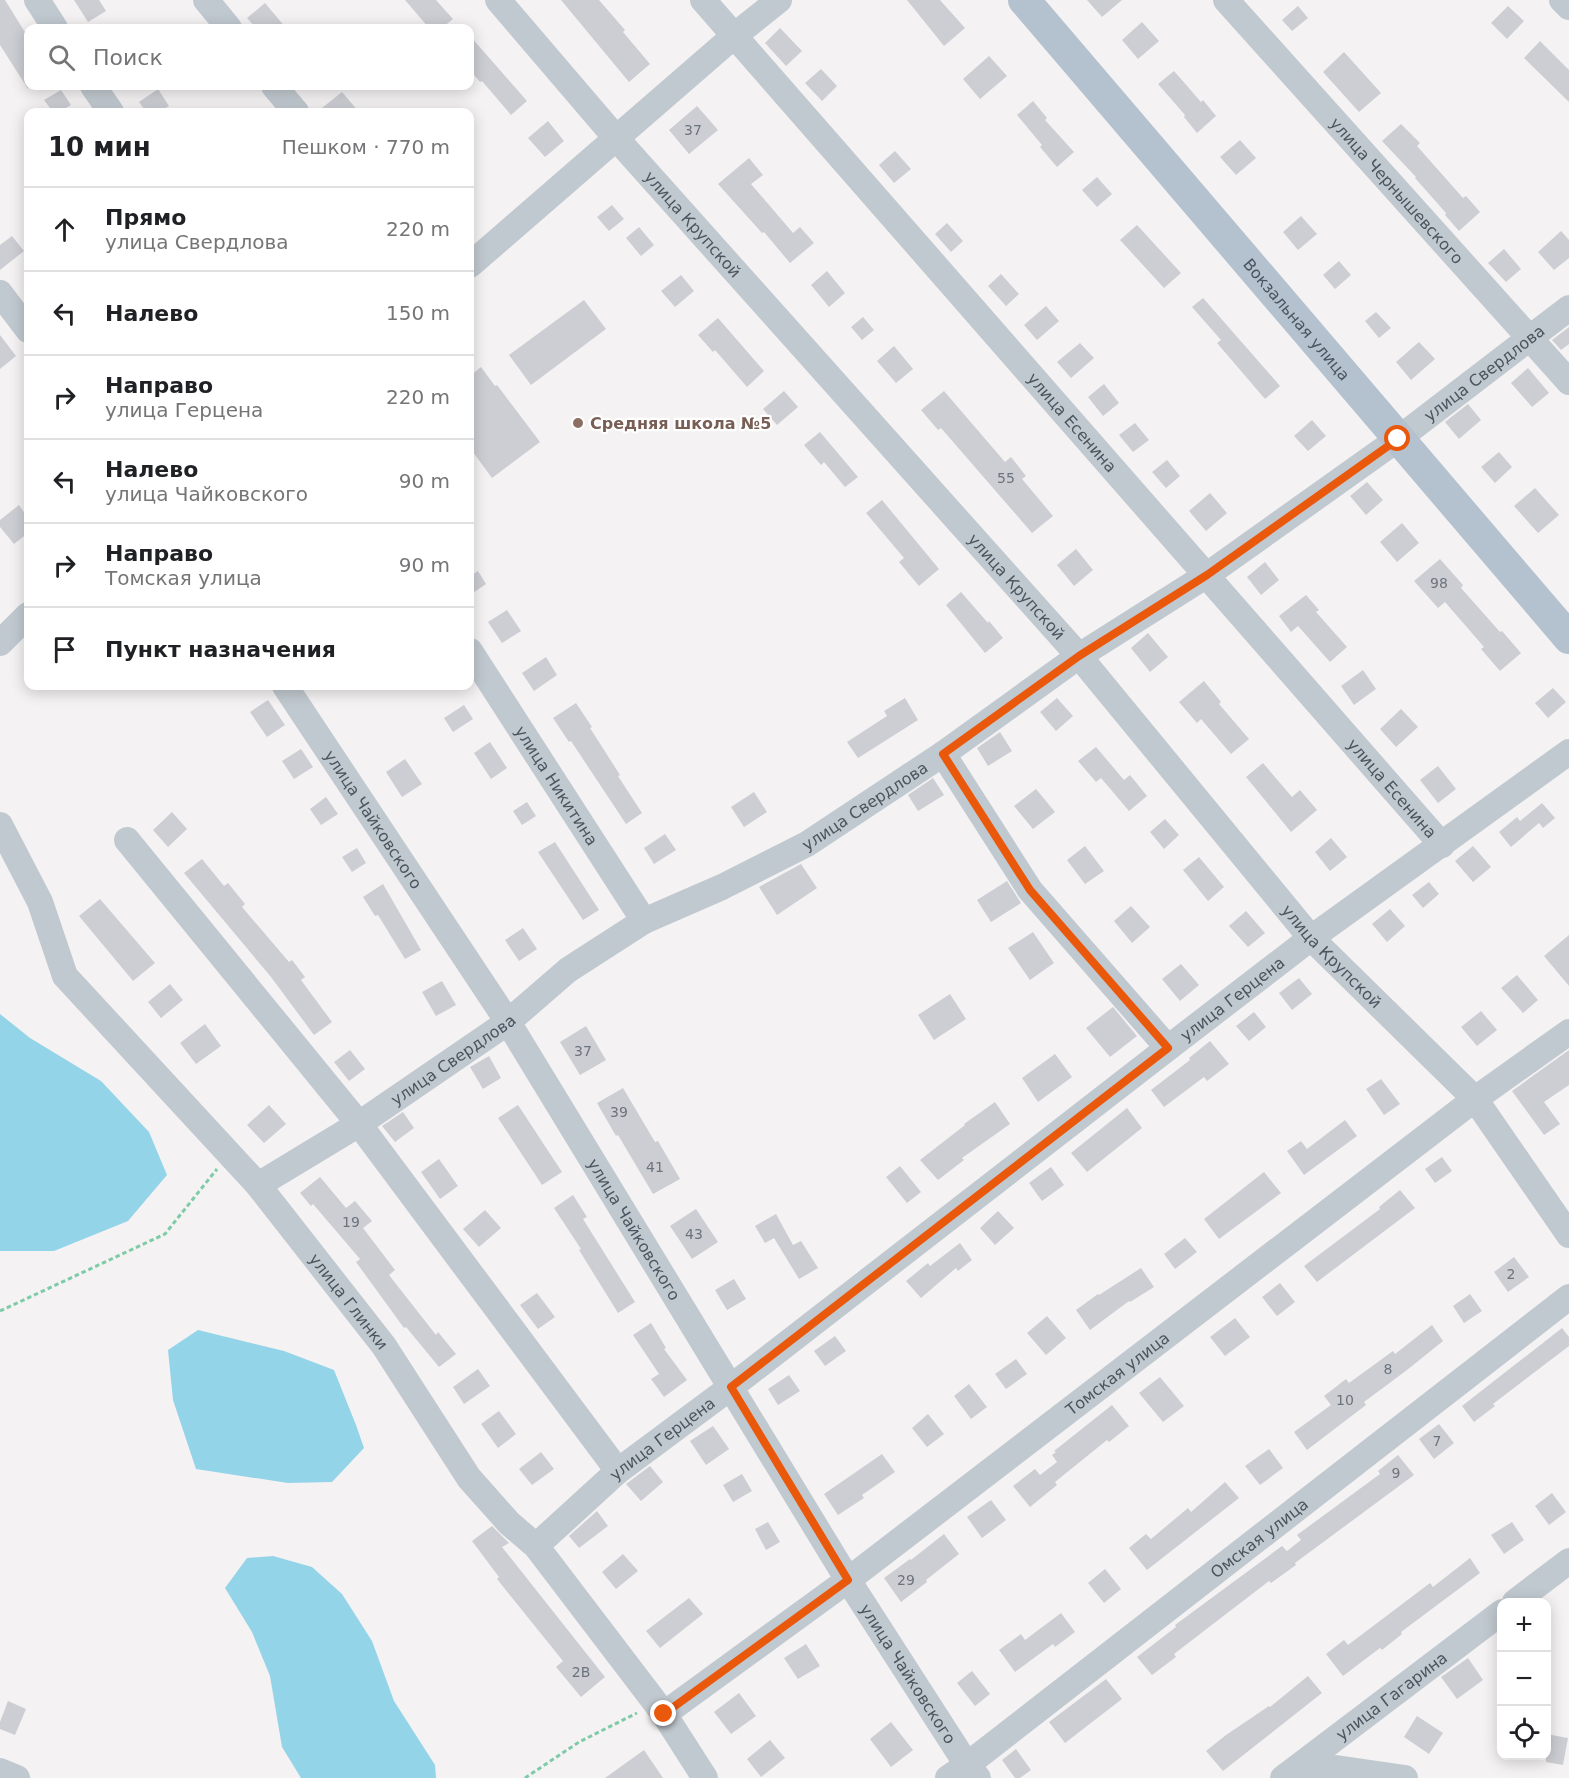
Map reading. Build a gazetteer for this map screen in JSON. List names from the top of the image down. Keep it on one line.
{"streets":{"main road":["Вокзальная улица"],"street":["улица Чернышевского","улица Крупской","улица Свердлова","улица Есенина","улица Никитина","улица Чайковского","улица Герцена","улица Глинки","Томская улица","Омская улица","улица Гагарина"]},"crossings":[["улица Чернышевского","улица Свердлова"],["улица Крупской","улица Свердлова"],["улица Крупской","улица Герцена"],["улица Крупской","Томская улица"],["Вокзальная улица","улица Свердлова"],["улица Свердлова","улица Есенина"],["улица Свердлова","улица Никитина"],["улица Свердлова","улица Чайковского"],["улица Свердлова","улица Глинки"],["улица Есенина","улица Герцена"],["улица Чайковского","улица Герцена"],["улица Чайковского","Томская улица"],["улица Чайковского","Омская улица"],["улица Герцена","улица Глинки"],["улица Глинки","Томская улица"]],"places":["Средняя школа №5"],"house_numbers":["37","55","98","37","39","41","19","43","2","8","10","7","9","29","2В"],"page":{"search":"Поиск","heading":["10 мин","Пешком · 770 m"],"list":[["Прямо","улица Свердлова","220 m"],["Налево","150 m"],["Направо","улица Герцена","220 m"],["Налево","улица Чайковского","90 m"],["Направо","Томская улица","90 m"],"Пункт назначения"],"map_buttons":["+","−"]}}
